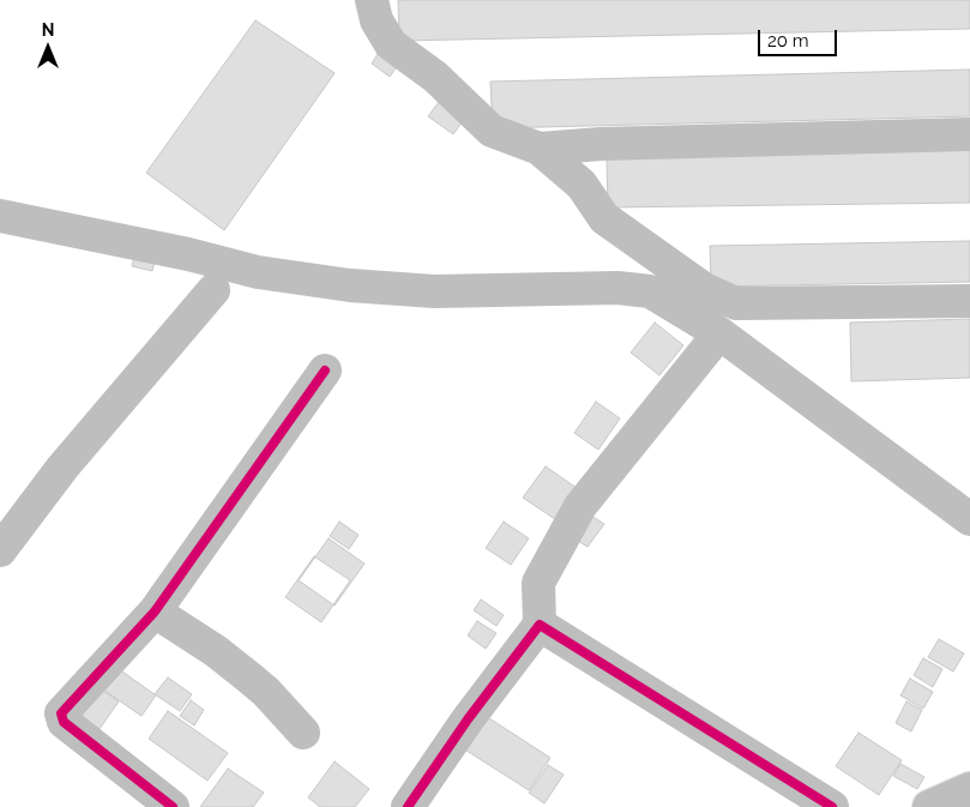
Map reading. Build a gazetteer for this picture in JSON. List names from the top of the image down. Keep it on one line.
{"scale_bar":"20 m","north":"top"}
